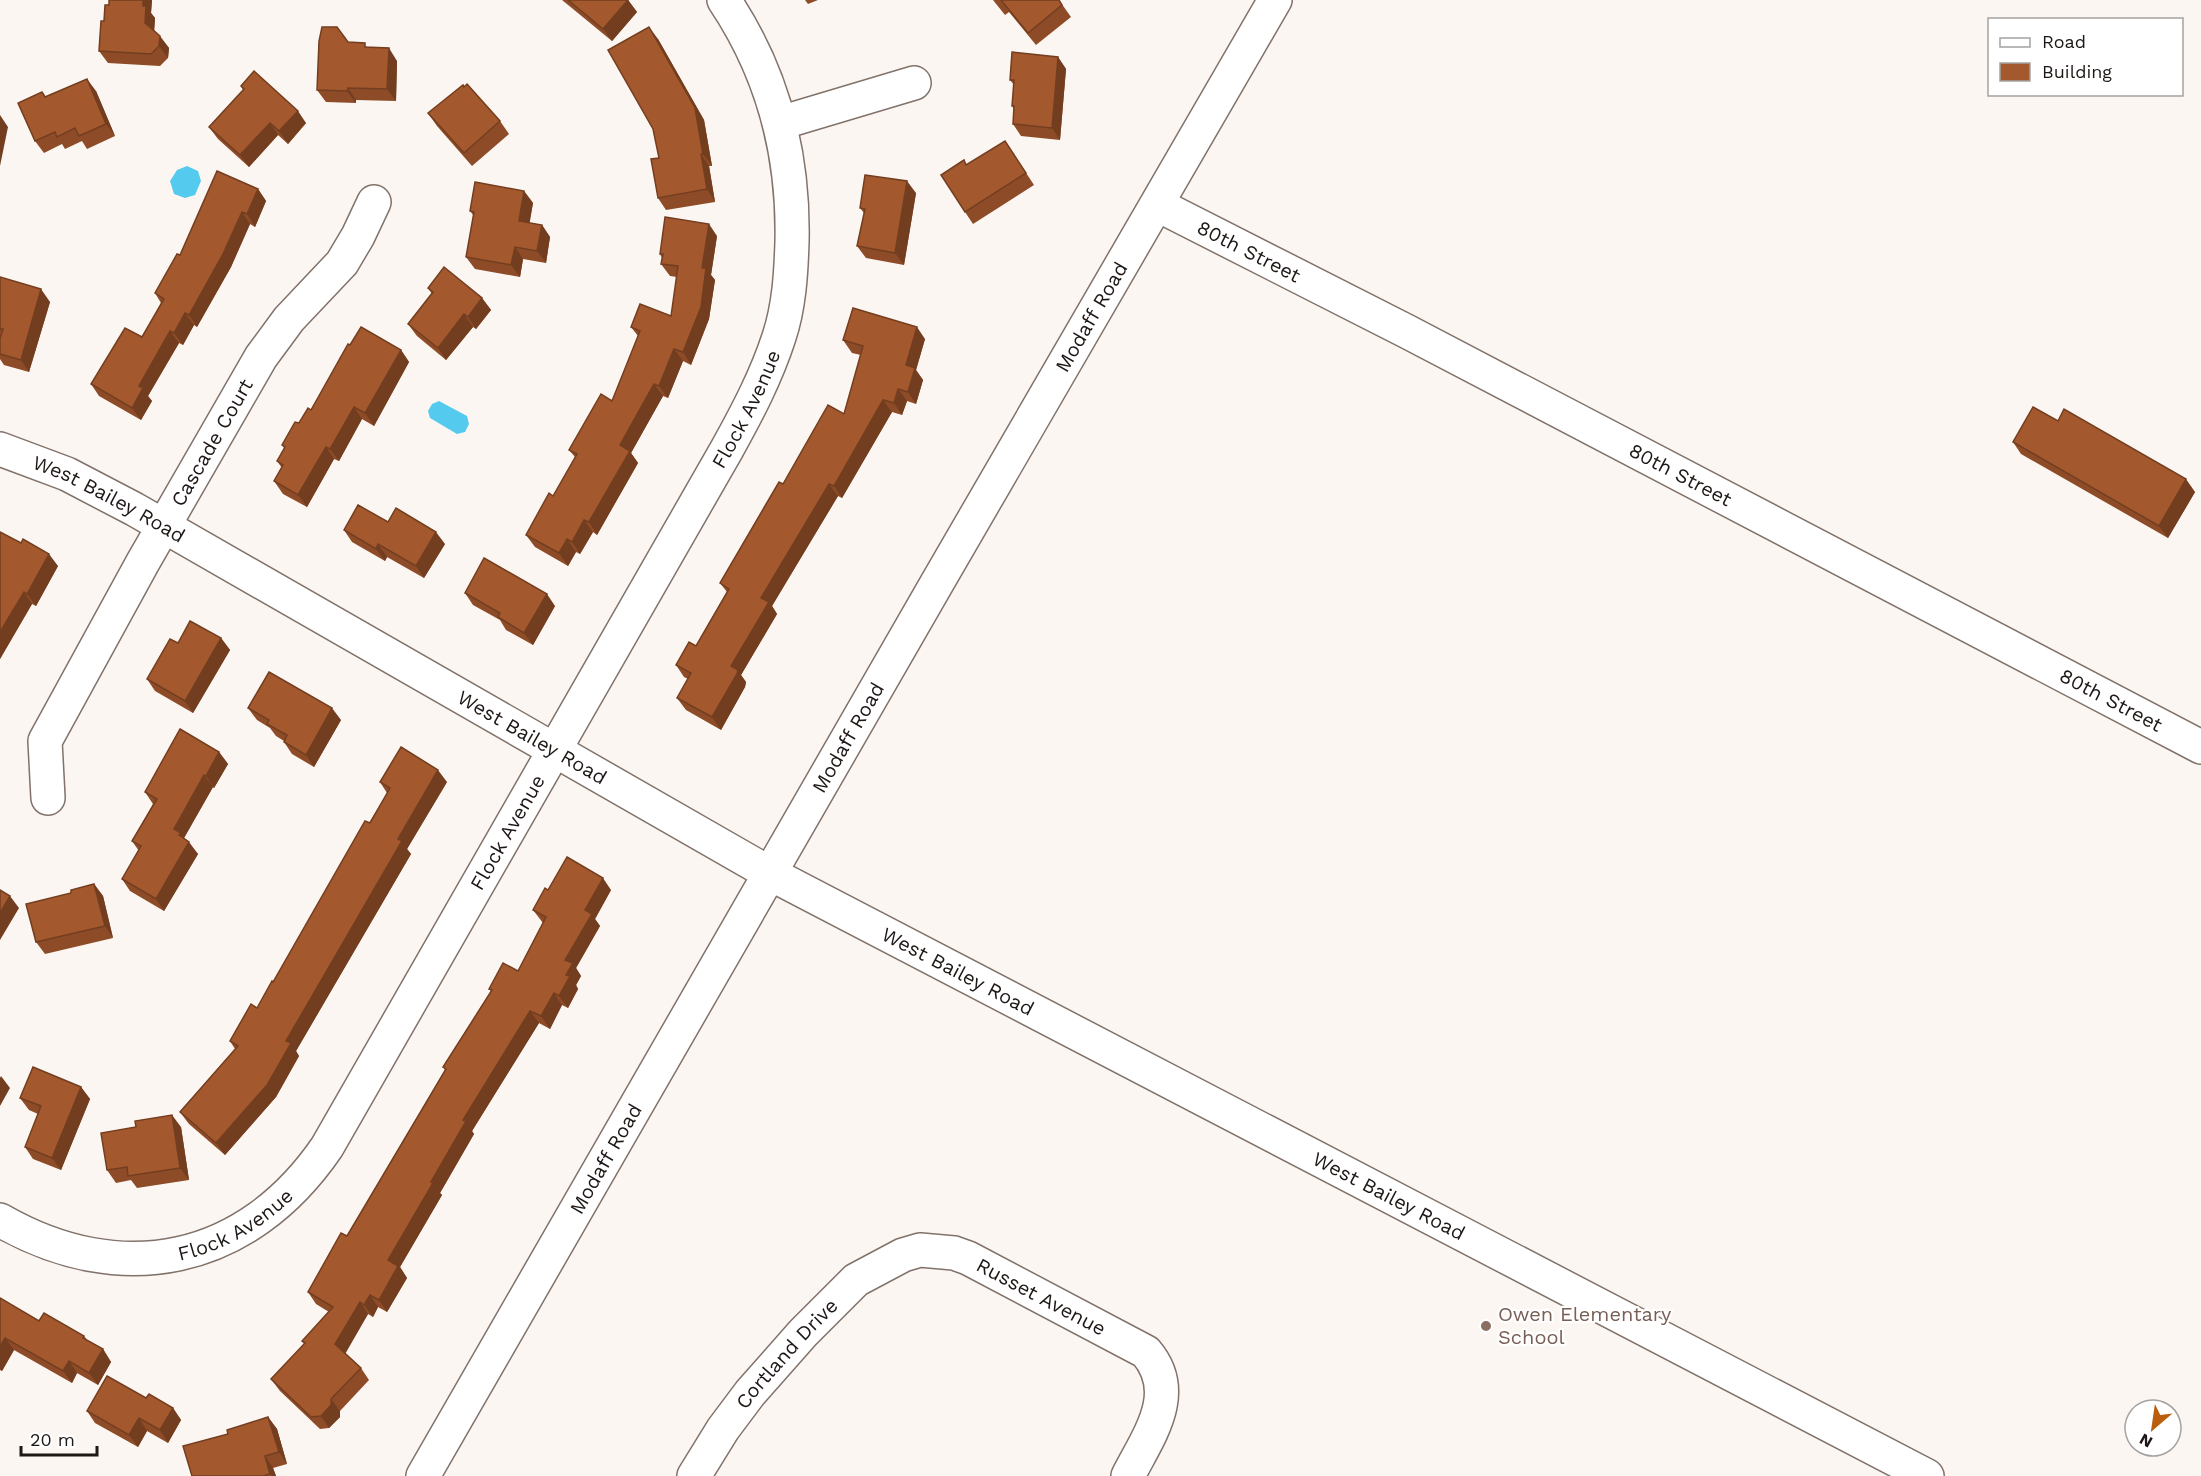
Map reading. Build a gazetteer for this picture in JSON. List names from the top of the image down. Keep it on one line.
{"streets":{"street":["80th Street","Modaff Road","Flock Avenue","Cascade Court","West Bailey Road","Russet Avenue","Cortland Drive"]},"crossings":[["80th Street","Modaff Road"],["Modaff Road","West Bailey Road"],["Flock Avenue","West Bailey Road"],["Cascade Court","West Bailey Road"],["Russet Avenue","Cortland Drive"]],"places":["Owen Elementary School"],"legend":["Road","Building"],"scale_bar":"20 m","north":"bottom left"}
